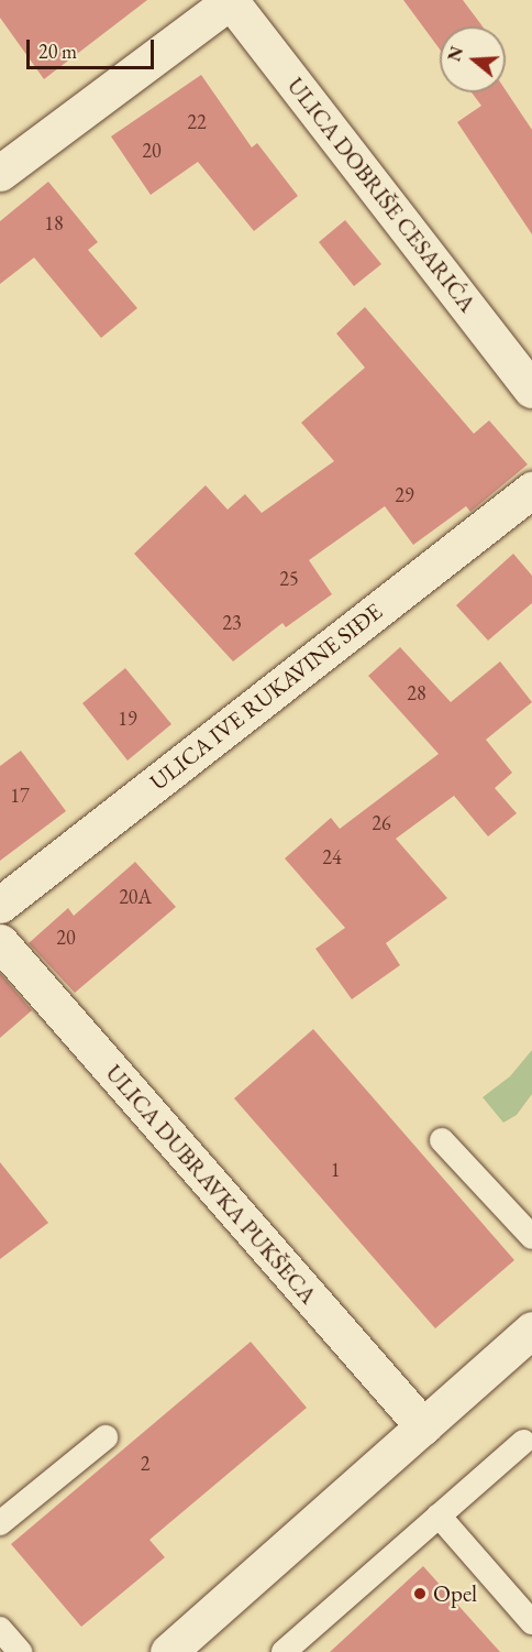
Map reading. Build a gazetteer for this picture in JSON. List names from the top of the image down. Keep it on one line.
{"streets":{"street":["ULICA DOBRIŠE CESARIĆA","ULICA IVE RUKAVINE SIĐE","ULICA DUBRAVKA PUKŠECA"]},"places":["Opel"],"house_numbers":["22","20","18","29","25","23","28","19","17","26","24","20A","20","1","2"],"scale_bar":"20 m","north":"left"}
